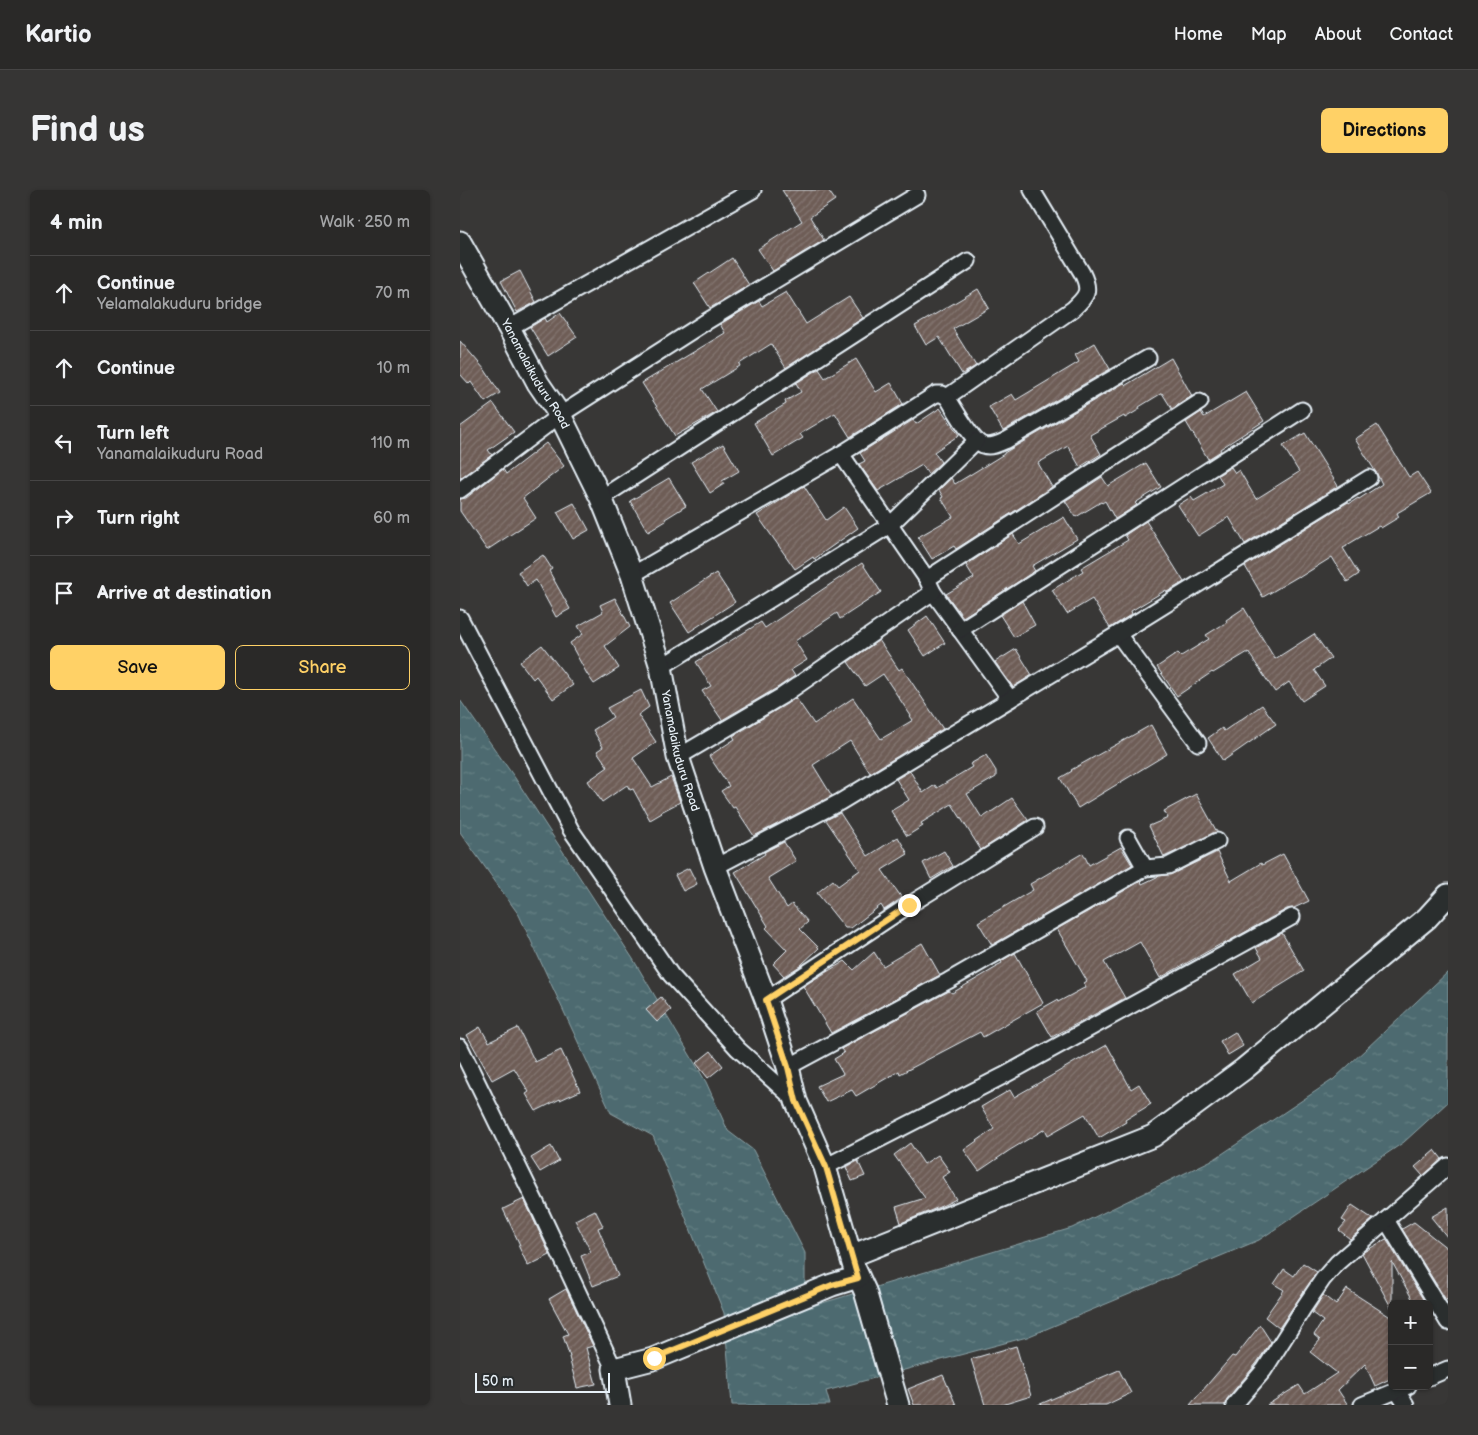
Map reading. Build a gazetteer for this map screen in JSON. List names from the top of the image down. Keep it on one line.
{"streets":{"street":["Yanamalaikuduru Road"]},"scale_bar":"50 m","page":{"header":"Kartio","nav":["Home","Map","About","Contact"],"buttons":["Directions",["Save","Share"]],"title":"Find us","heading":["4 min","Walk · 250 m"],"list":[["Continue","Yelamalakuduru bridge","70 m"],["Continue","10 m"],["Turn left","Yanamalaikuduru Road","110 m"],["Turn right","60 m"],"Arrive at destination"],"map_buttons":["+","−"],"scale":"50 m"}}
